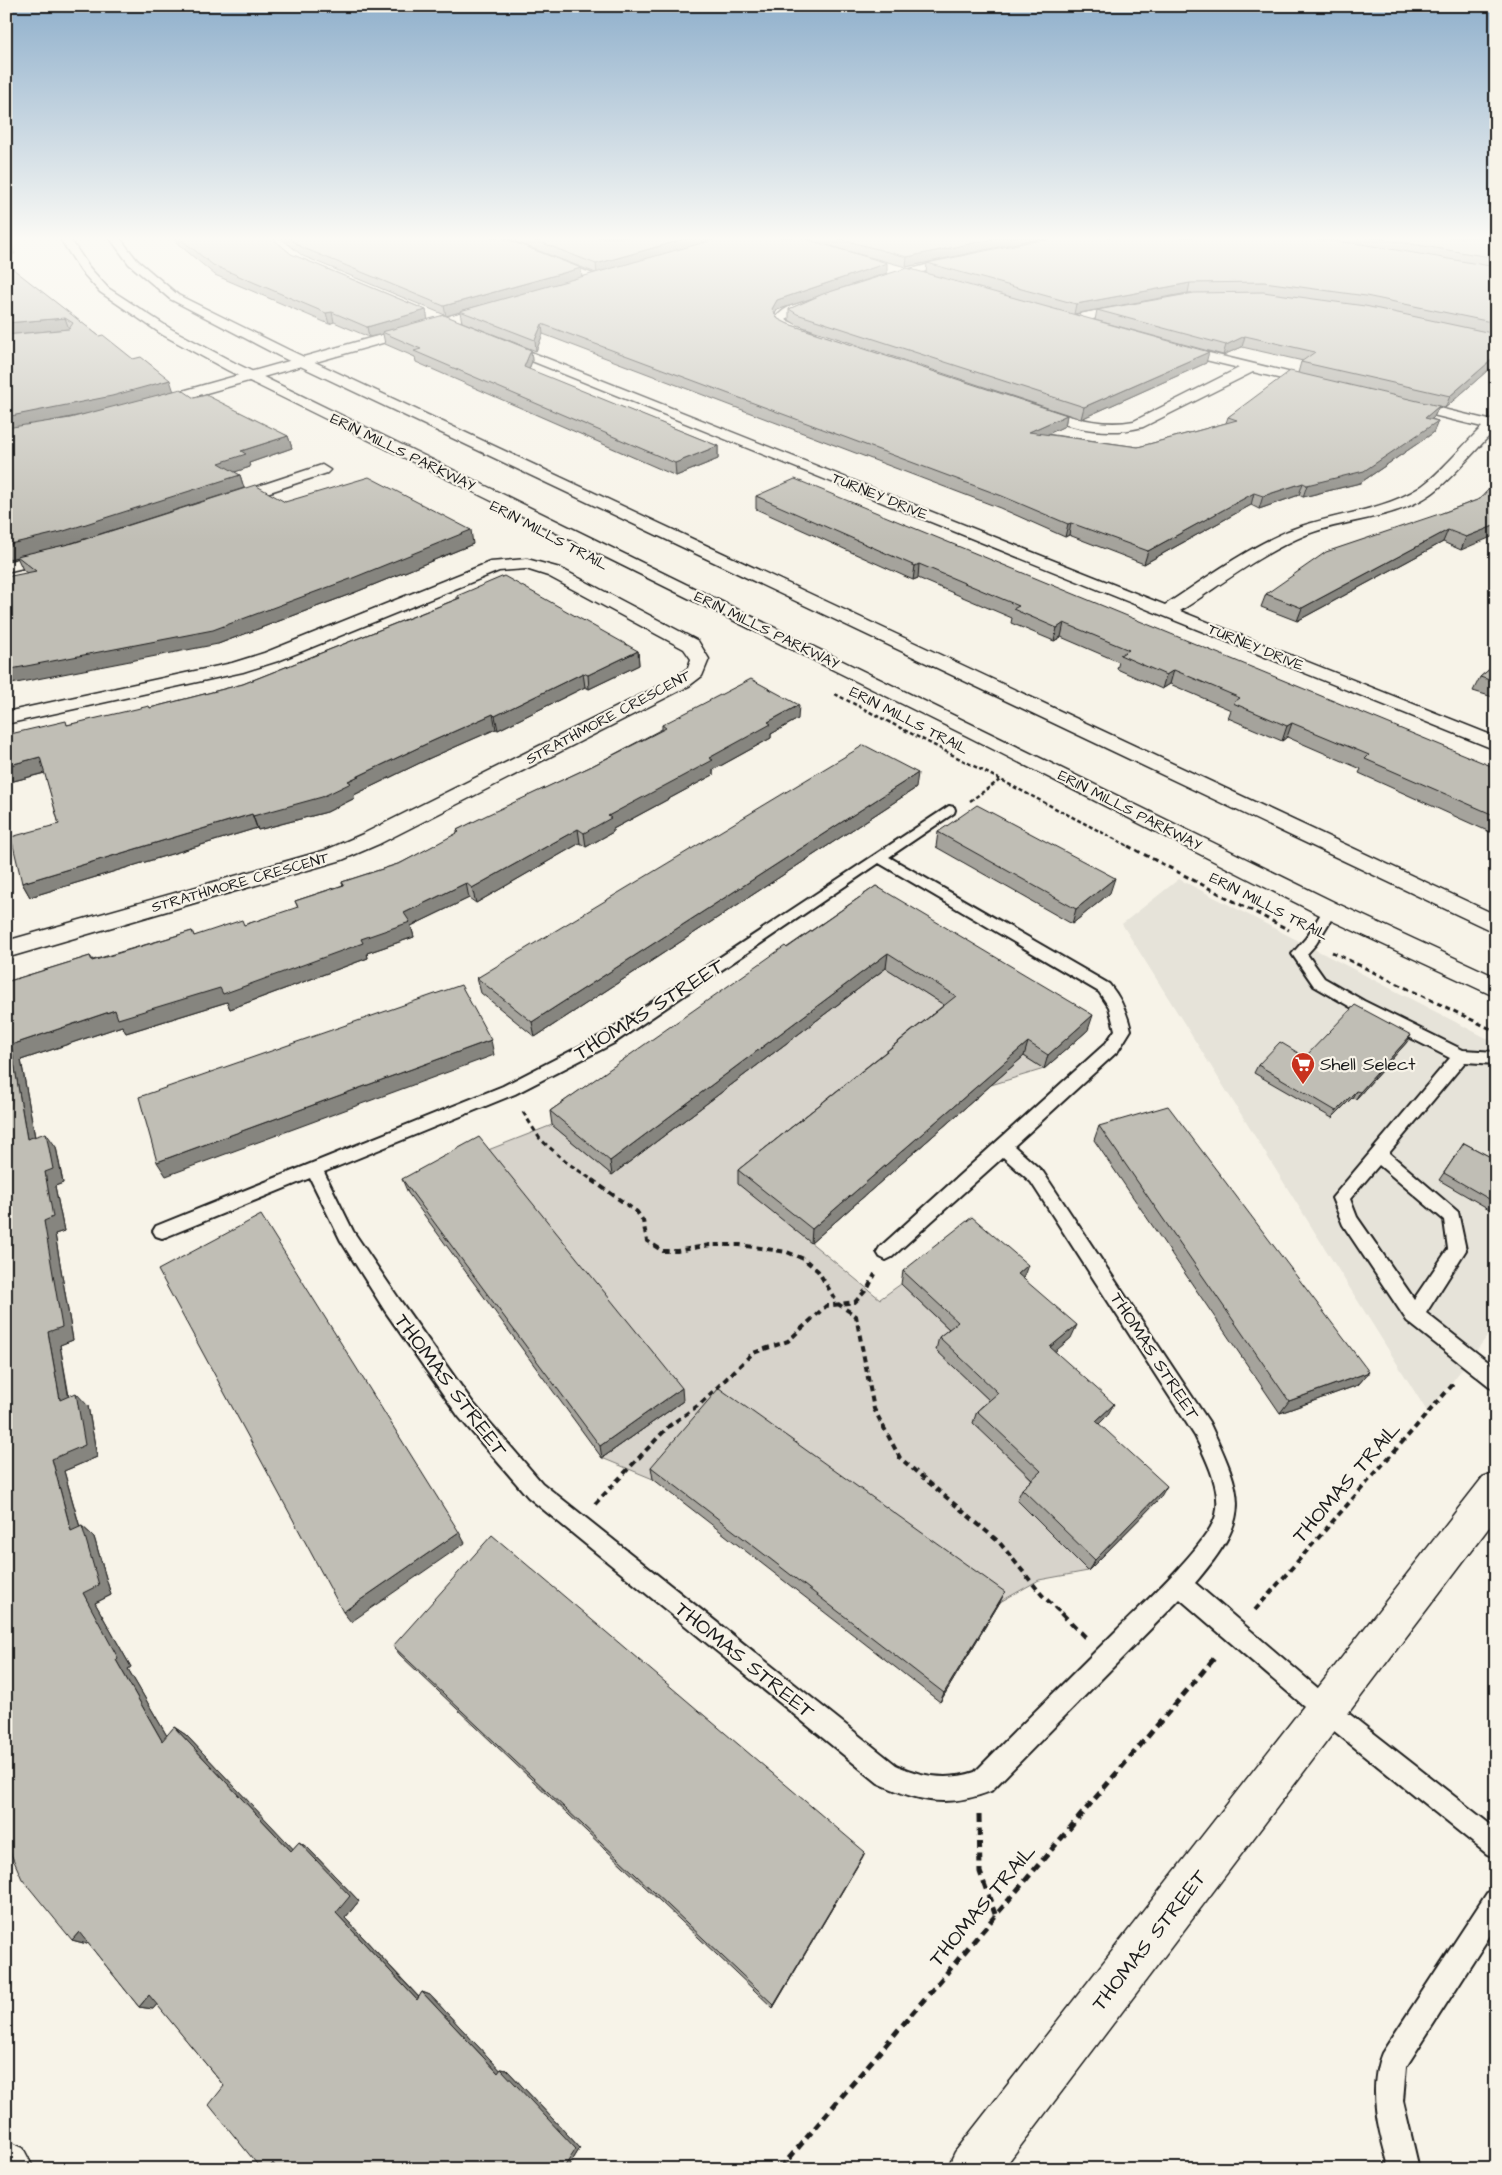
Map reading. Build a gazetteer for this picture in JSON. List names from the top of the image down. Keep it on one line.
{"streets":{"street":["ERIN MILLS PARKWAY","TURNEY DRIVE","STRATHMORE CRESCENT","THOMAS STREET"],"path":["ERIN MILLS TRAIL","THOMAS TRAIL"]},"places":{"supermarket":["Shell Select"]}}
